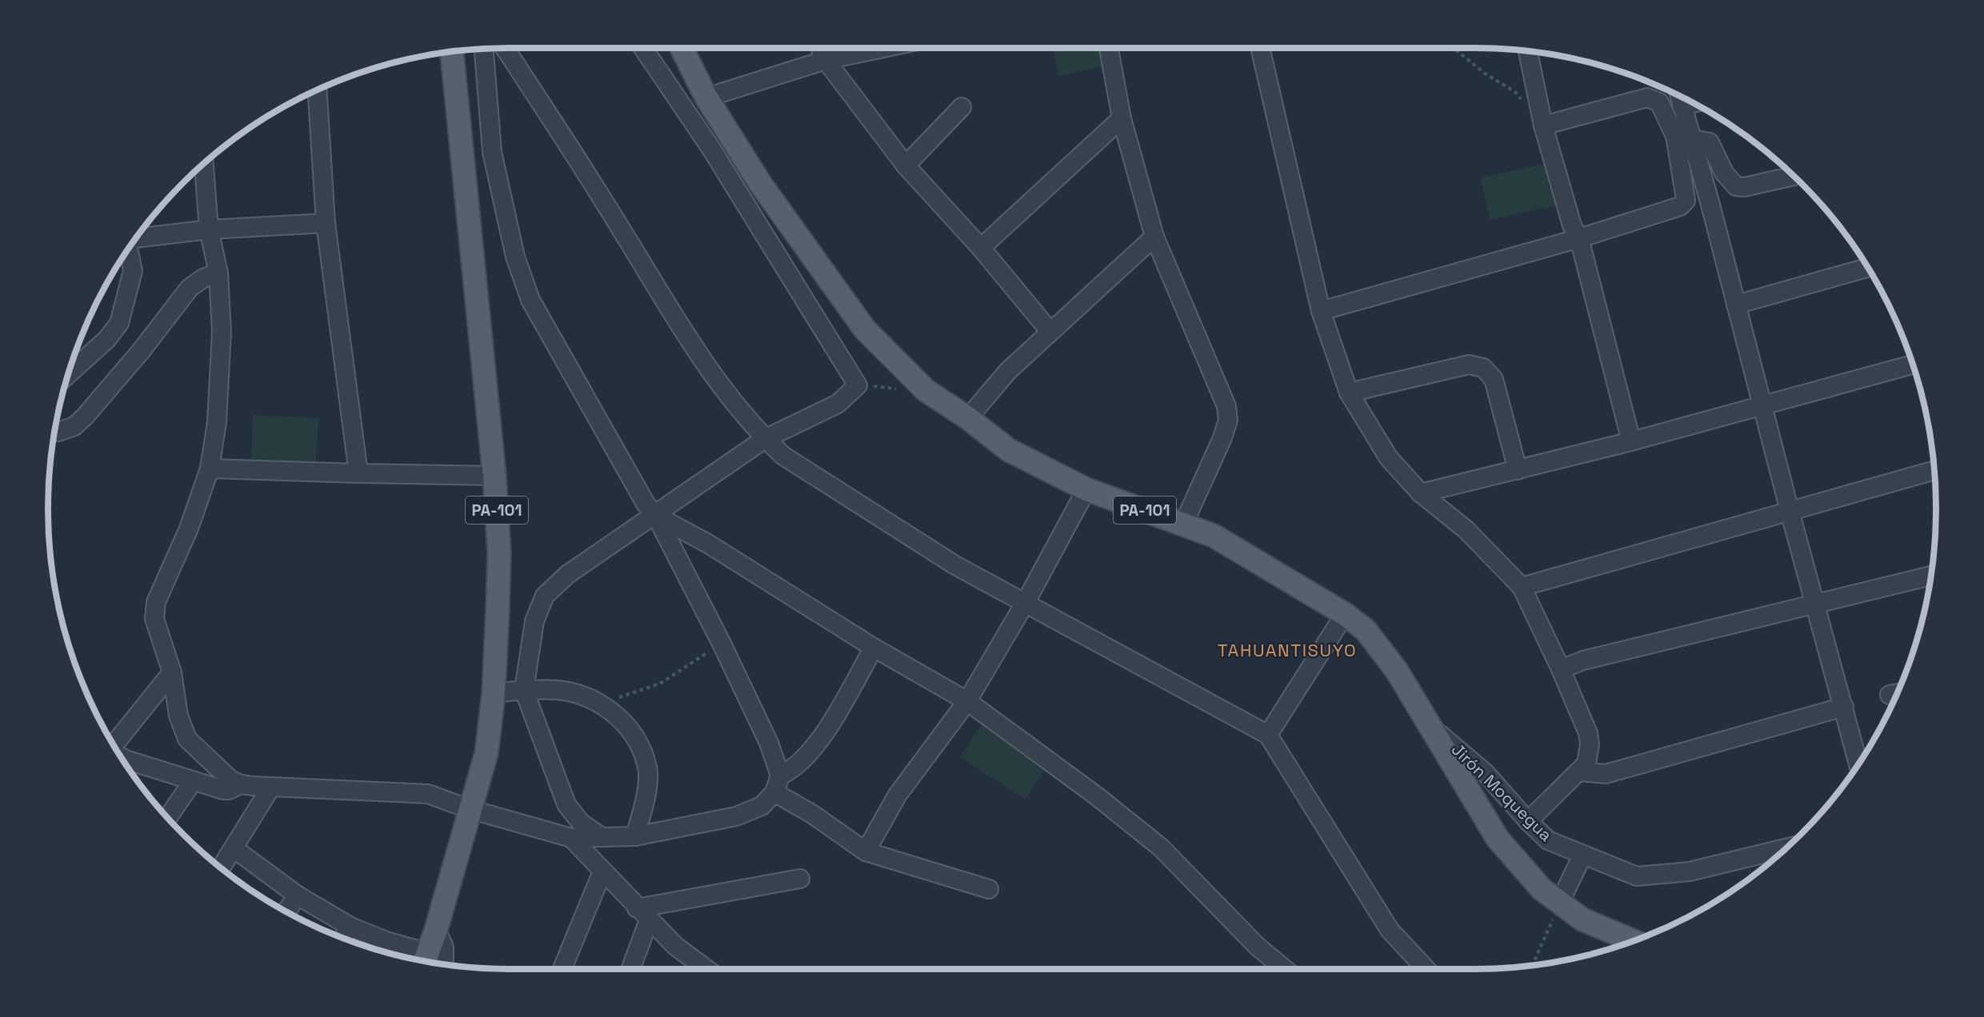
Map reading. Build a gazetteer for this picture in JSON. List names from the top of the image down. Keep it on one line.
{"streets":{"main road":["PA-101"],"street":["Jirón Moquegua"]},"crossings":[["PA-101","Jirón Moquegua"]],"districts":["TAHUANTISUYO"]}
